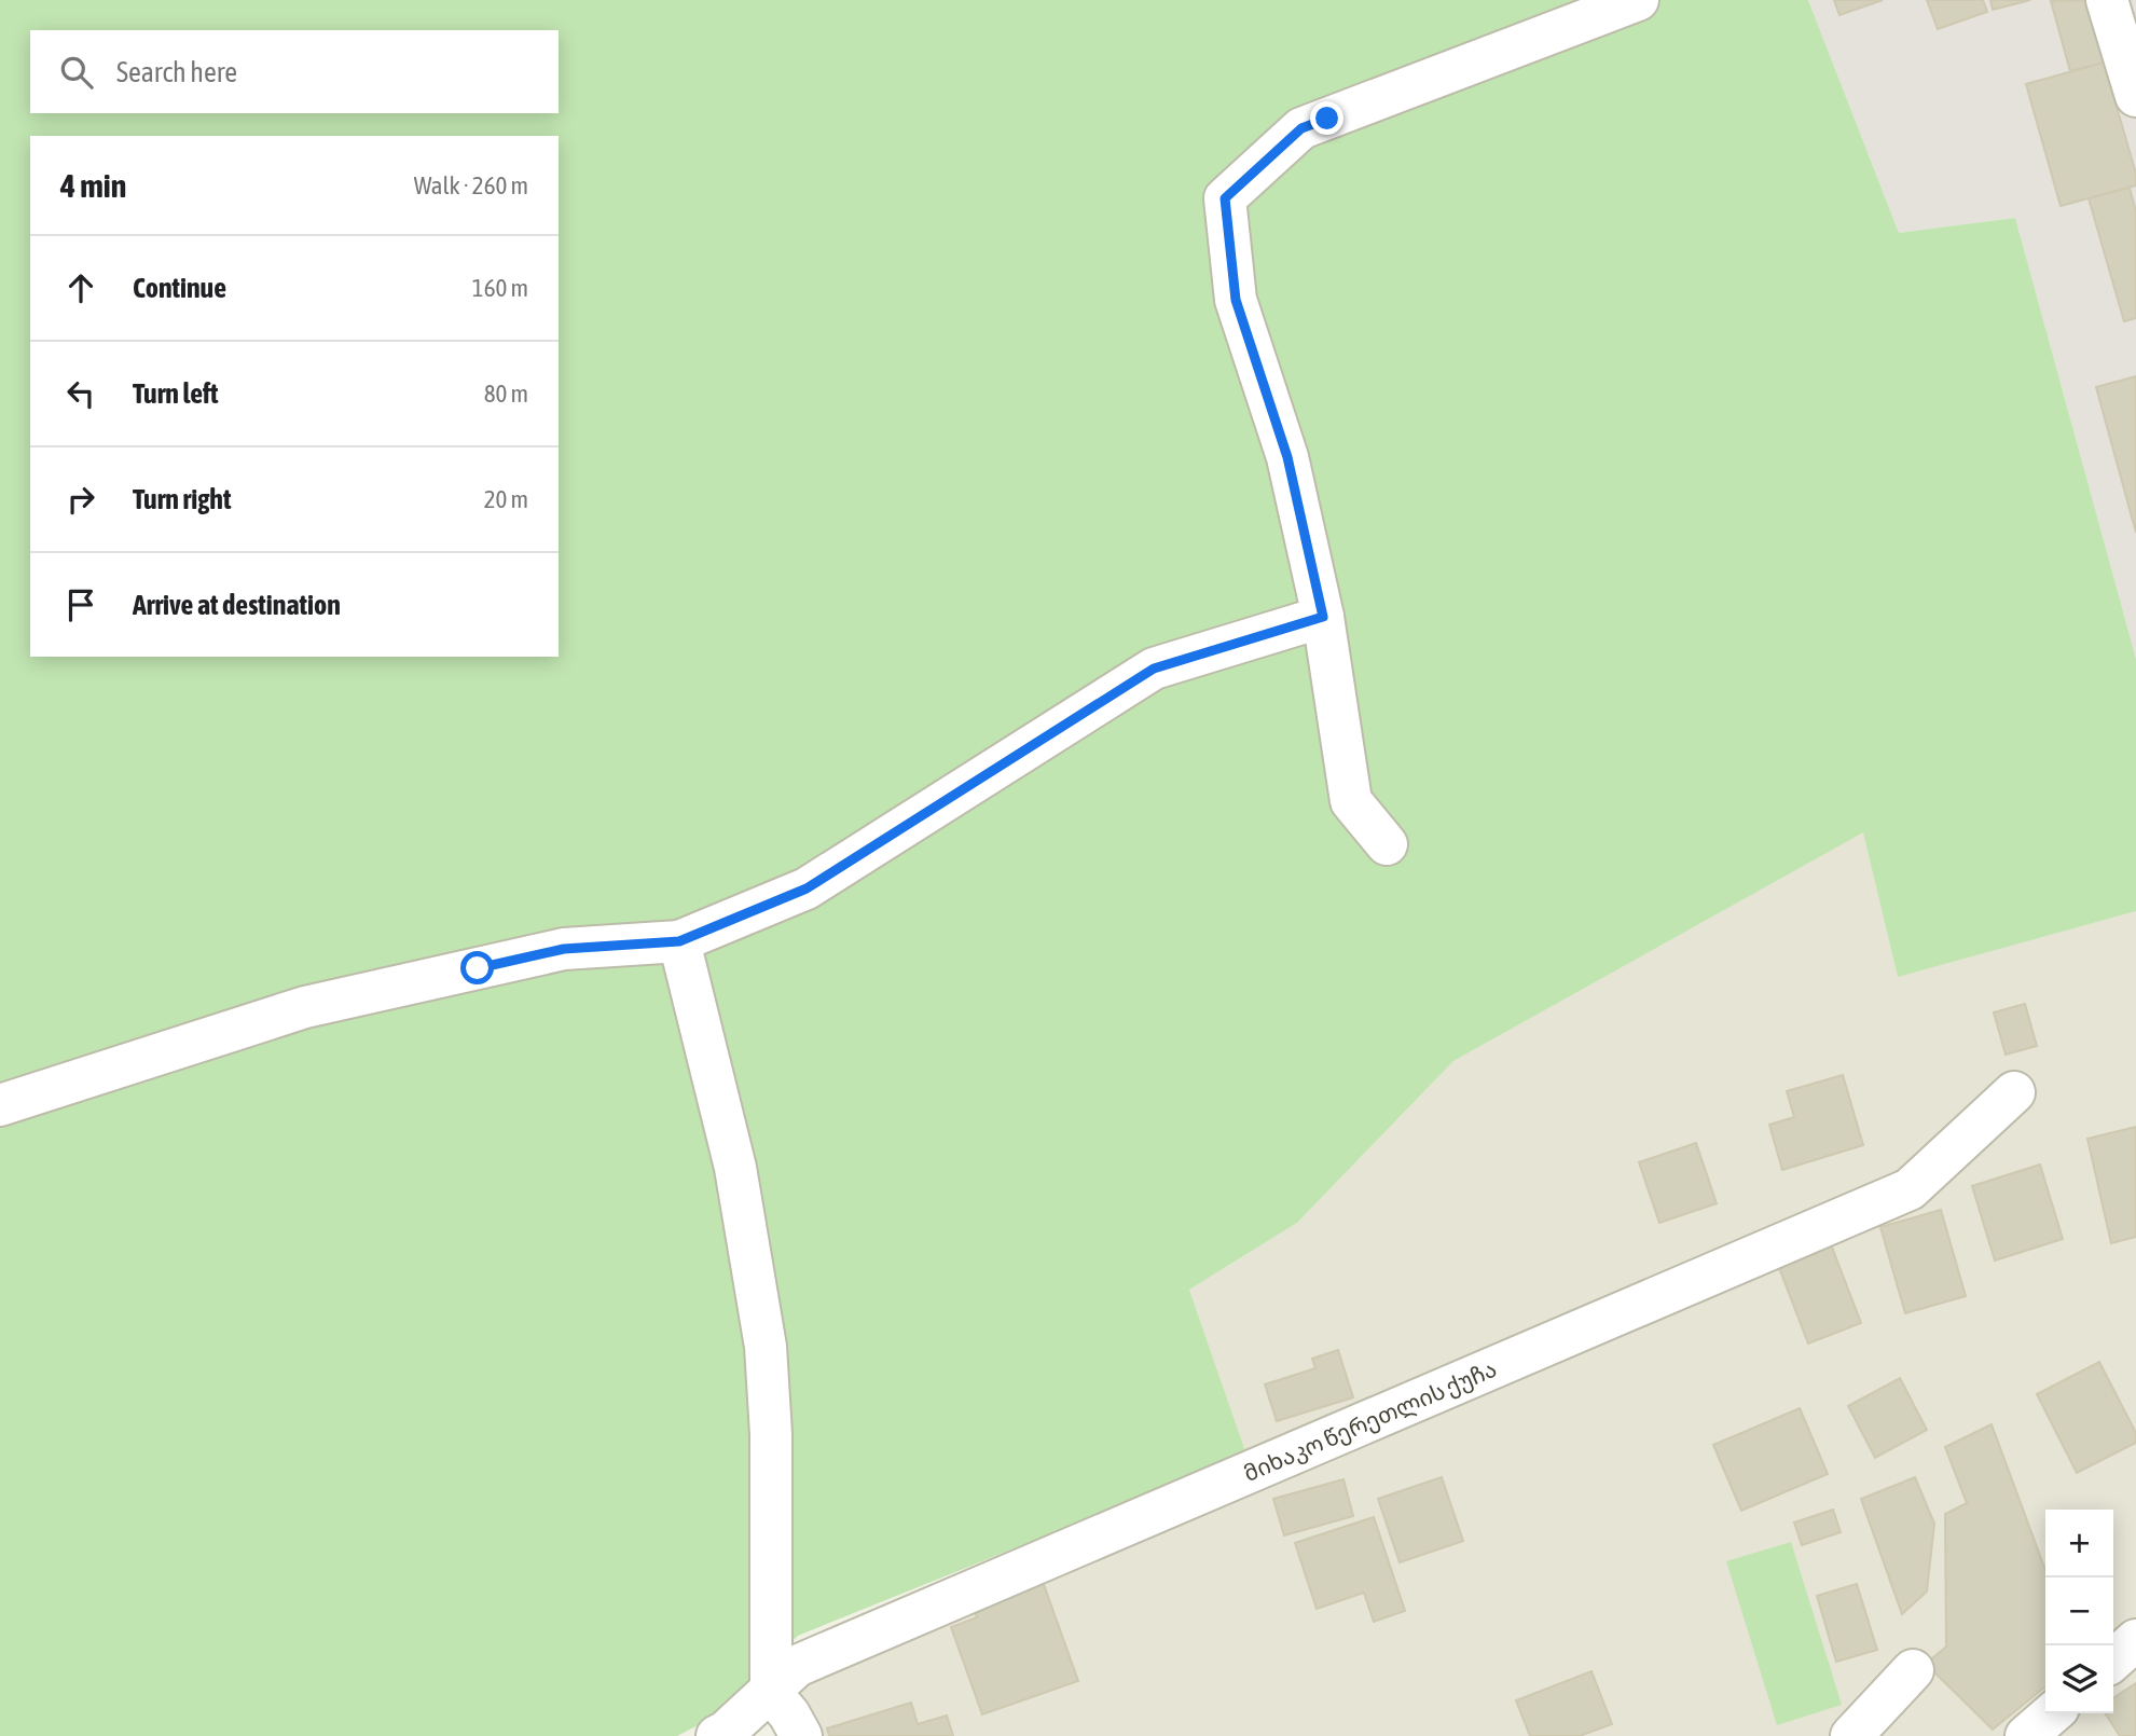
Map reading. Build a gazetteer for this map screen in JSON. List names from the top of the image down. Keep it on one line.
{"streets":{"street":["მიხაკო წერეთლის ქუჩა"]},"page":{"search":"Search here","heading":["4 min","Walk · 260 m"],"list":[["Continue","160 m"],["Turn left","80 m"],["Turn right","20 m"],"Arrive at destination"],"map_buttons":["+","−"]}}
